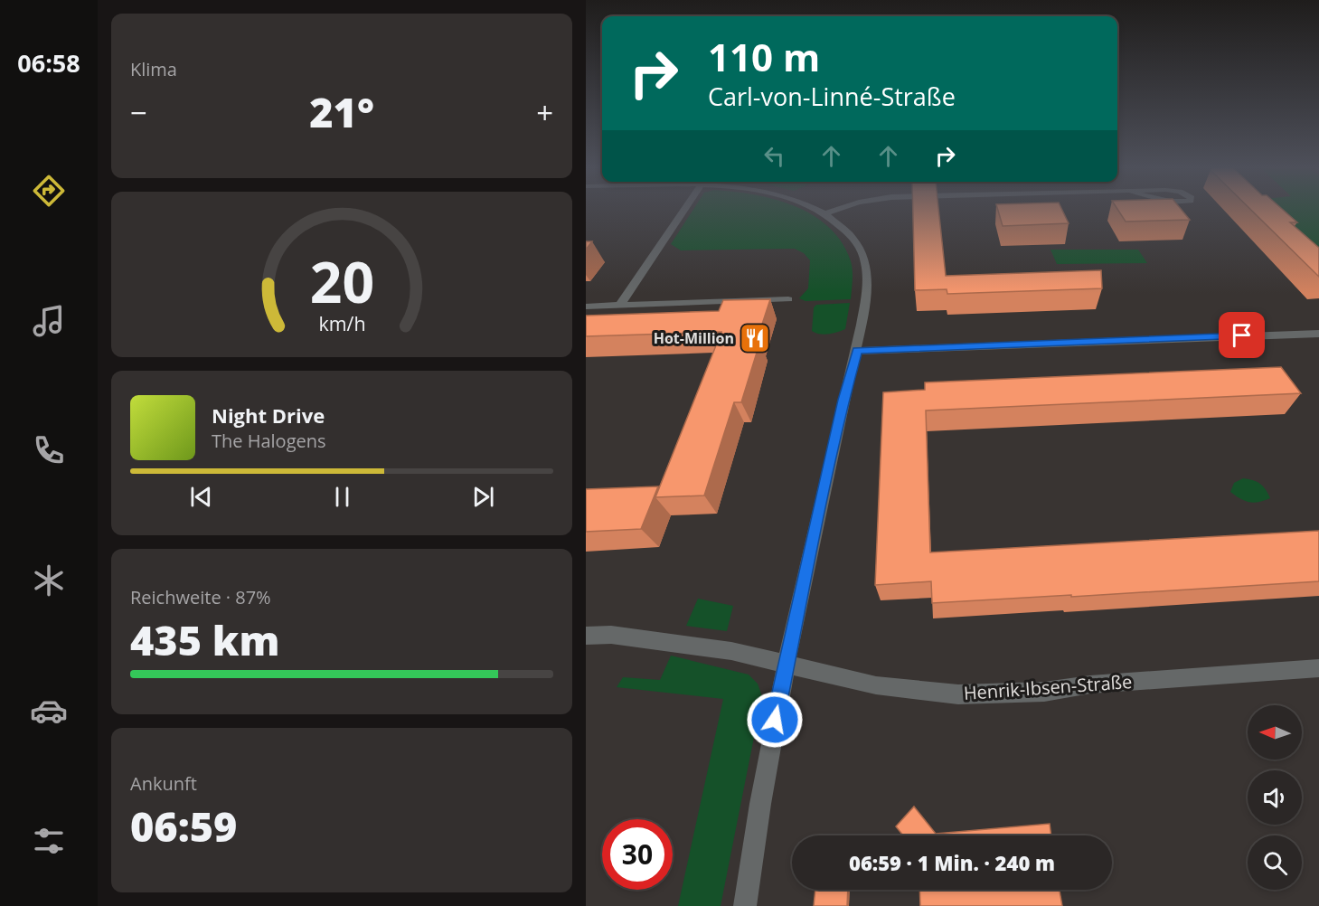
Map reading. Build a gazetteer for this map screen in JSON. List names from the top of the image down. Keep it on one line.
{"streets":{"street":["Henrik-Ibsen-Straße"]},"places":{"restaurant":["Hot-Million"]},"north":"left","page":{"tabs":"06:58","tile":["Klima",["Reichweite · 87%","435 km"],["Ankunft","06:59"]],"turn":["110 m","Carl-von-Linné-Straße"],"heat":["−","21°","+"],"song":["Night Drive","The Halogens"],"limit":"30","trip":"06:59 · 1 Min. · 240 m","gauge":["20","km/h"]}}
